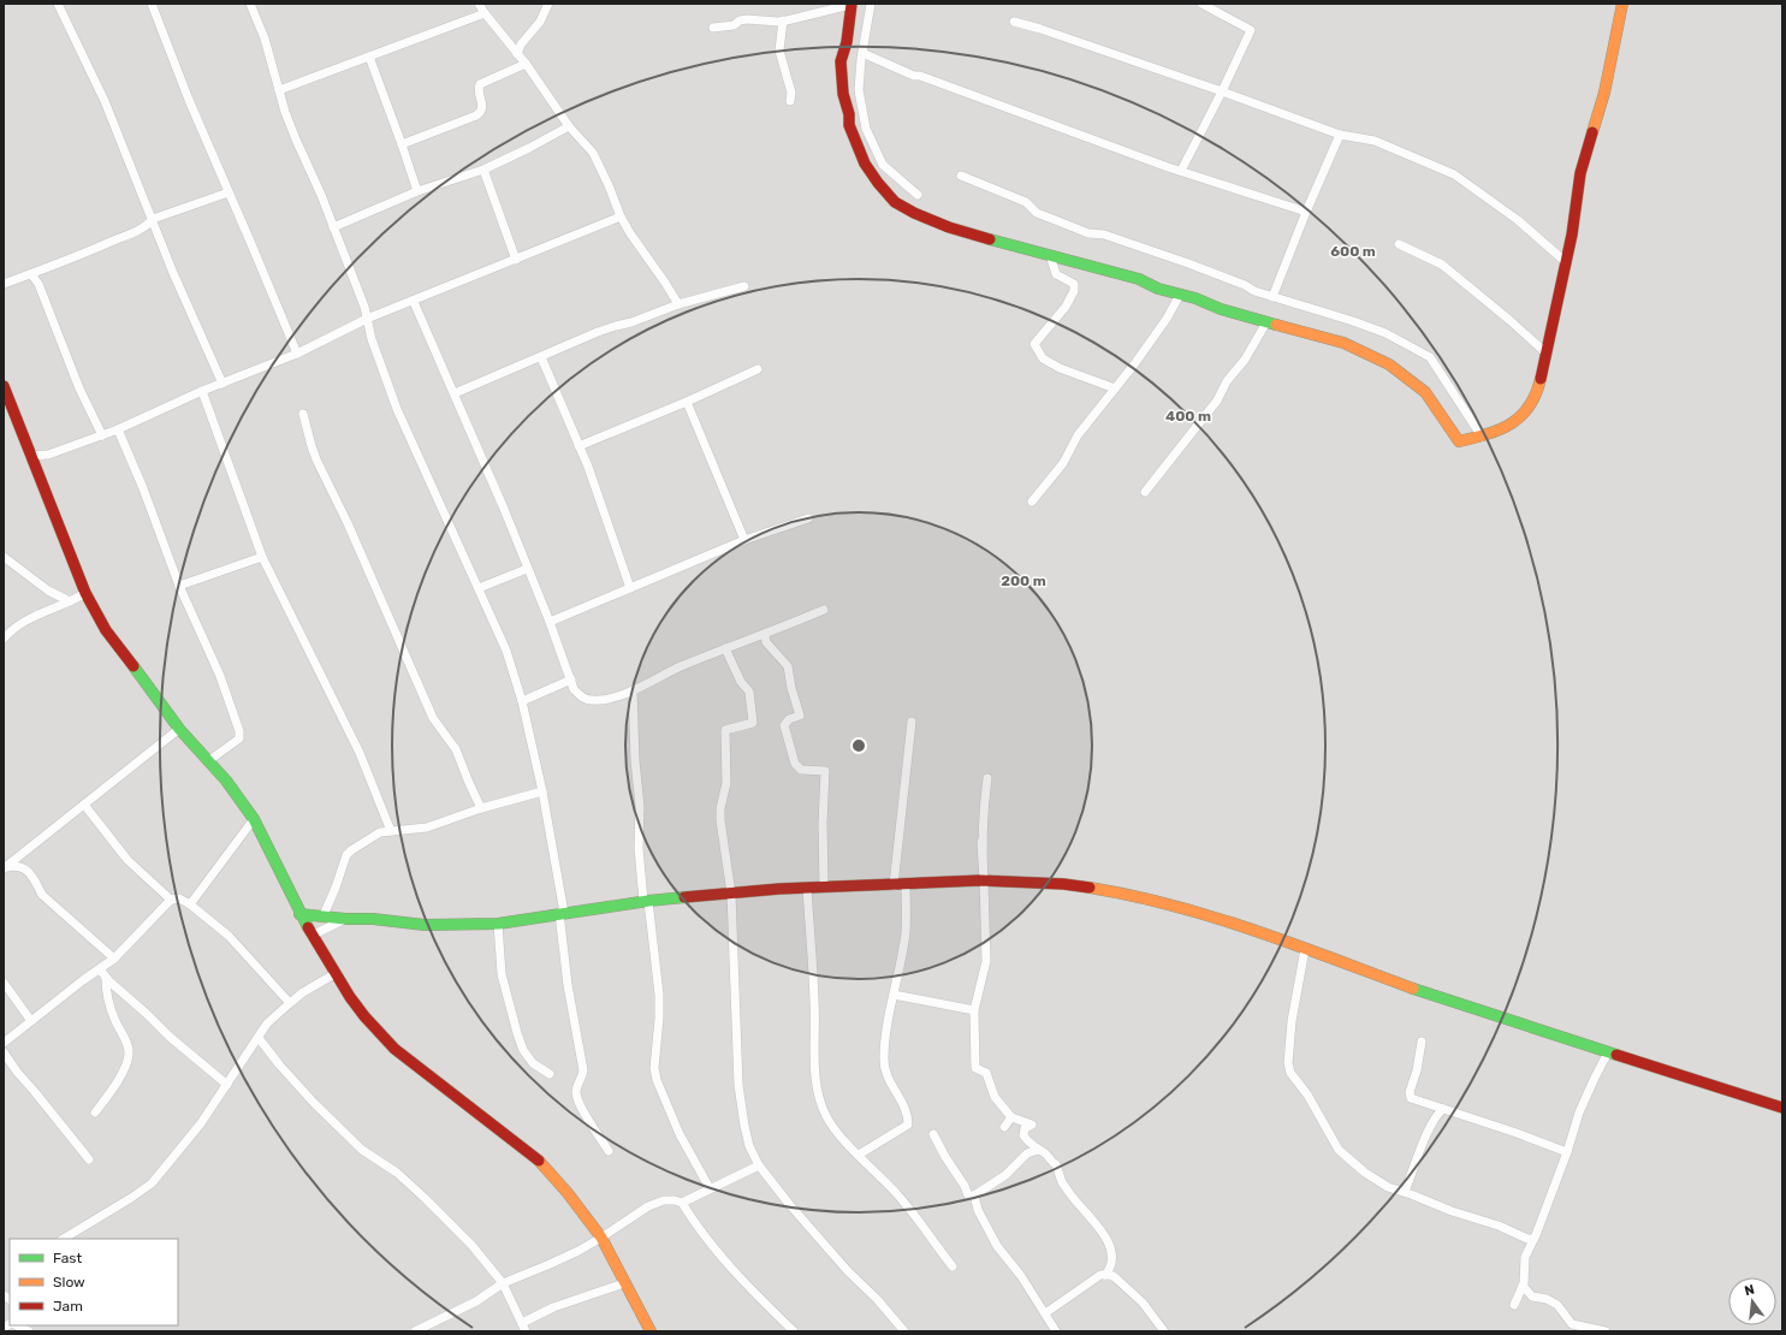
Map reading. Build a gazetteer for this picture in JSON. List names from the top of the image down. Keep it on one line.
{"legend":["Fast","Slow","Jam"],"north":"top","rings":["600 m","400 m","200 m"]}
